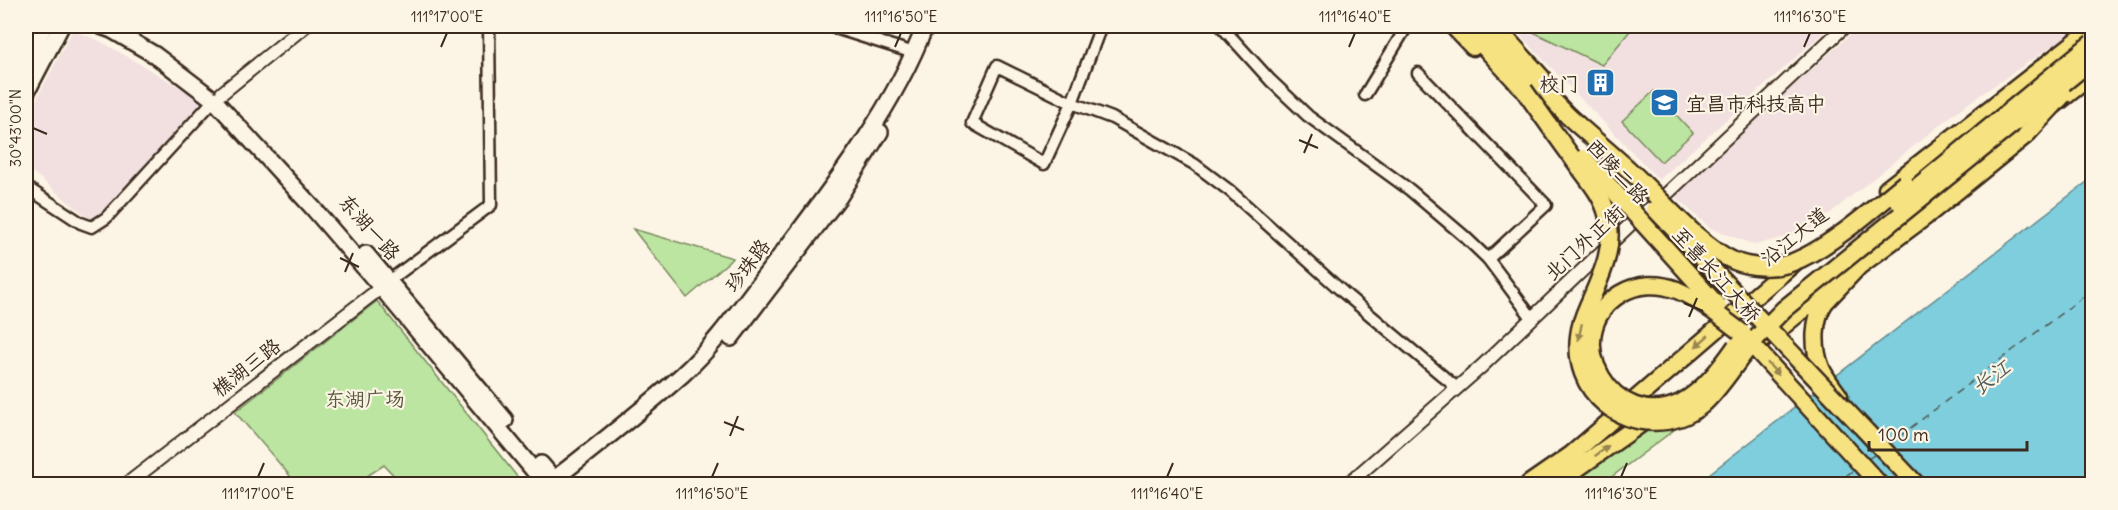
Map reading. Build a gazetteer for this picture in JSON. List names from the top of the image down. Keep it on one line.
{"streets":{"main road":["西陵二路","沿江大道","珍珠路","至喜长江大桥"],"street":["北门外正街","樵湖三路"]},"crossings":[["西陵二路","沿江大道"],["西陵二路","北门外正街"],["西陵二路","至喜长江大桥"]],"water":["长江"],"parks":["东湖广场"],"places":{"building":["校门"],"school or university":["宜昌市科技高中"]},"scale_bar":"100 m","coordinates":["111°17'00\"E","111°16'50\"E","111°16'40\"E","111°16'30\"E","30°43'00\"N"]}
